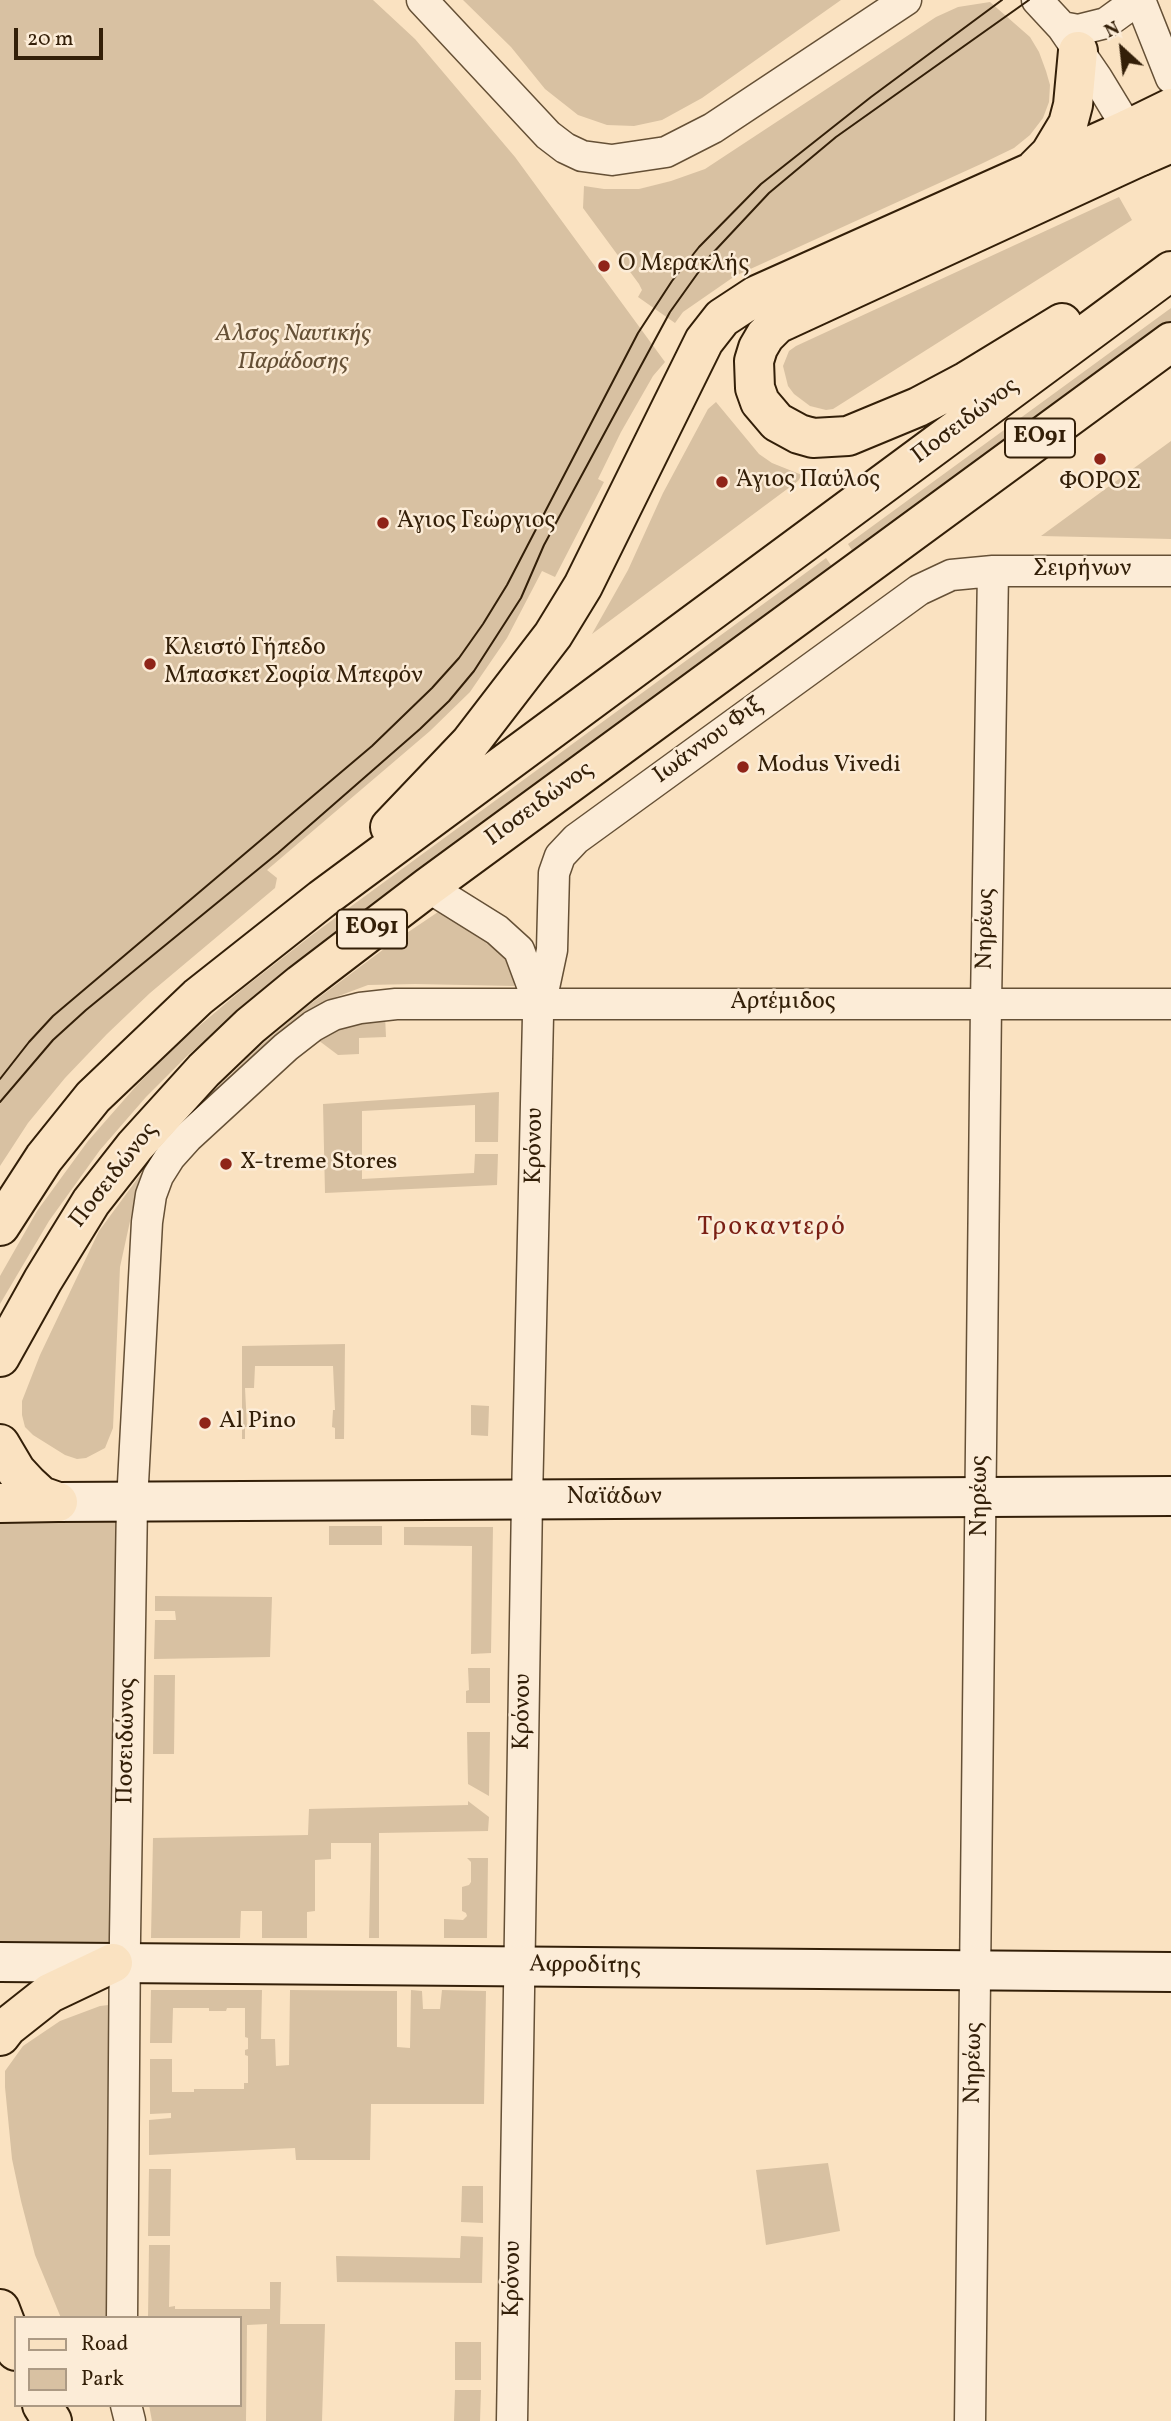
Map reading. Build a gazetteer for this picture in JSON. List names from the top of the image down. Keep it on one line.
{"streets":{"main road":["Ποσειδώνος","ΕΟ91"],"street":["Σειρήνων","Ιωάννου Φιξ","Νηρέως","Αρτέμιδος","Κρόνου","Ναϊάδων","Αφροδίτης"]},"crossings":[["Ποσειδώνος","Αρτέμιδος"],["Ποσειδώνος","Ναϊάδων"],["Ποσειδώνος","Αφροδίτης"],["Σειρήνων","Ιωάννου Φιξ"],["Σειρήνων","Νηρέως"],["Ιωάννου Φιξ","Νηρέως"],["Ιωάννου Φιξ","Αρτέμιδος"],["Ιωάννου Φιξ","Κρόνου"],["Νηρέως","Αρτέμιδος"],["Νηρέως","Ναϊάδων"],["Νηρέως","Αφροδίτης"],["Αρτέμιδος","Κρόνου"],["Κρόνου","Ναϊάδων"],["Κρόνου","Αφροδίτης"]],"districts":["Τροκαντερό"],"parks":["Αλσος Ναυτικής Παράδοσης"],"places":["Ο Μερακλής","ΦΟΡΟΣ","Άγιος Παύλος","Άγιος Γεώργιος","Κλειστό Γήπεδο Μπασκετ Σοφία Μπεφόν","Modus Vivedi","X-treme Stores","Al Pino"],"legend":["Road","Park"],"scale_bar":"20 m","north":"top left"}
